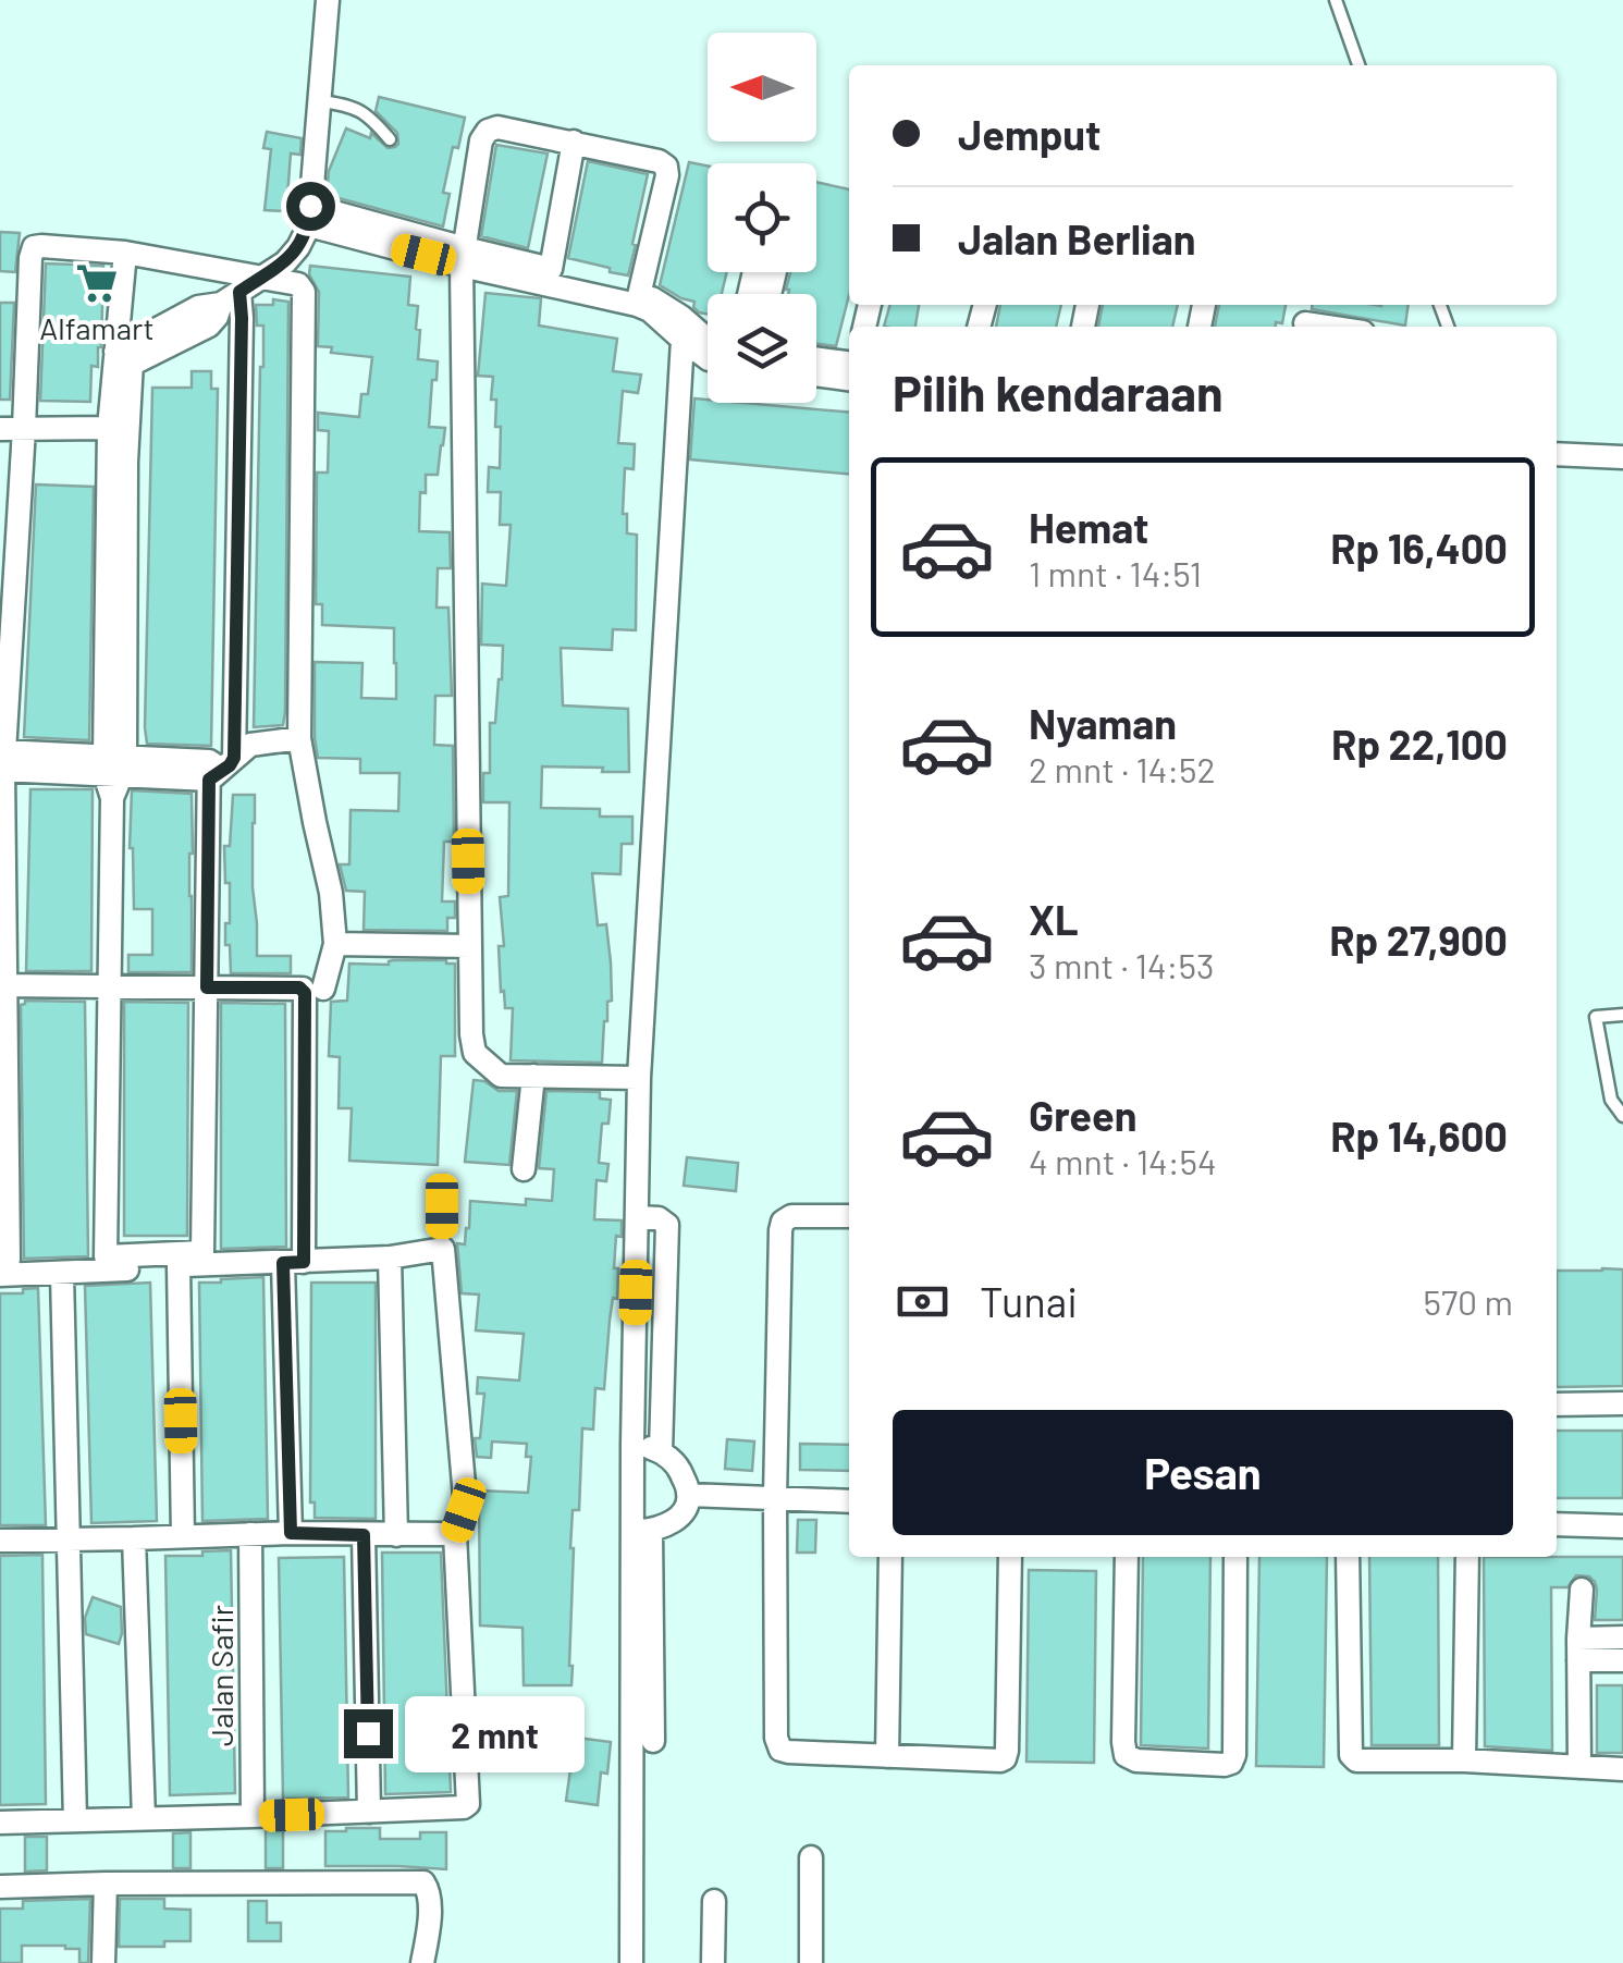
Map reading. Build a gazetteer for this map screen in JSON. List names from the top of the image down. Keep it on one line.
{"streets":{"street":["Jalan Safir"]},"places":{"supermarket":["Alfamart"]},"north":"left","page":{"banner":["Jemput","Jalan Berlian"],"heading":"Pilih kendaraan","list":[{"name":"Hemat","note":"1 mnt · 14:51","value":"Rp 16,400"},{"name":"Nyaman","note":"2 mnt · 14:52","value":"Rp 22,100"},{"name":"XL","note":"3 mnt · 14:53","value":"Rp 27,900"},{"name":"Green","note":"4 mnt · 14:54","value":"Rp 14,600"}],"pay":["Tunai","570 m"],"buttons":"Pesan","bubble":"2 mnt"}}
